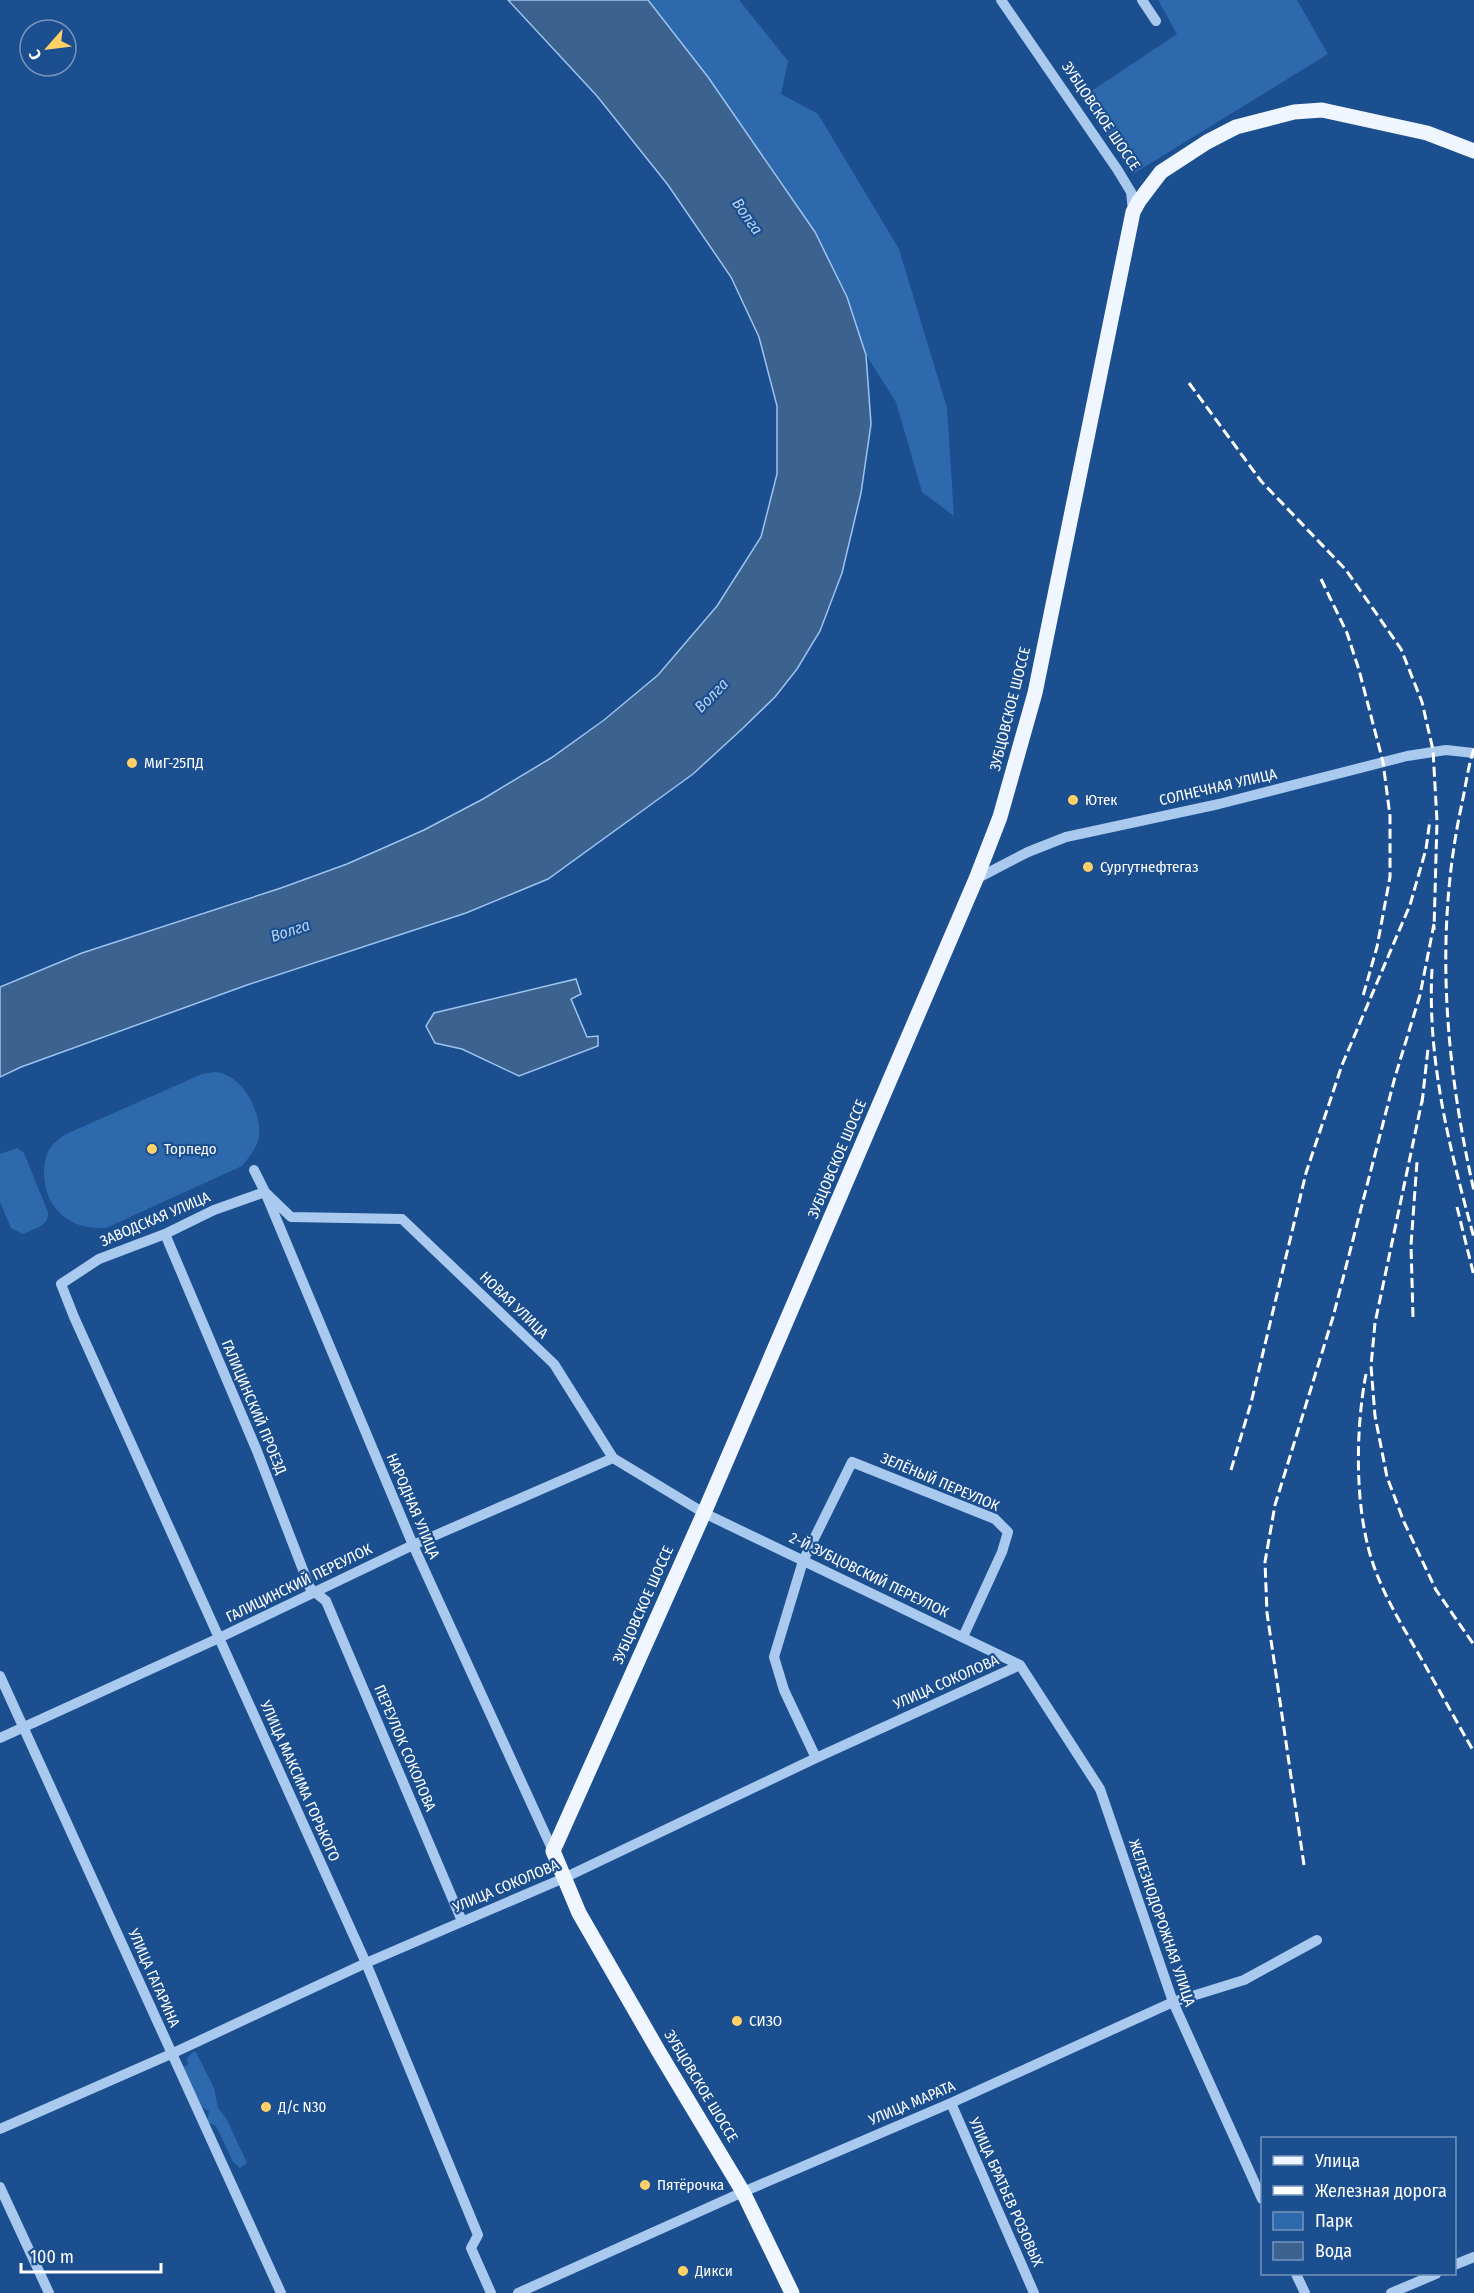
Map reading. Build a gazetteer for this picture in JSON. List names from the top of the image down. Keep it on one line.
{"streets":{"main road":["ЗУБЦОВСКОЕ ШОССЕ"],"street":["СОЛНЕЧНАЯ УЛИЦА","ЗАВОДСКАЯ УЛИЦА","НОВАЯ УЛИЦА","ГАЛИЦИНСКИЙ ПРОЕЗД","ЗЕЛЁНЫЙ ПЕРЕУЛОК","НАРОДНАЯ УЛИЦА","2-Й ЗУБЦОВСКИЙ ПЕРЕУЛОК","ГАЛИЦИНСКИЙ ПЕРЕУЛОК","УЛИЦА СОКОЛОВА","ПЕРЕУЛОК СОКОЛОВА","УЛИЦА МАКСИМА ГОРЬКОГО","ЖЕЛЕЗНОДОРОЖНАЯ УЛИЦА","УЛИЦА ГАГАРИНА","УЛИЦА МАРАТА","УЛИЦА БРАТЬЕВ РОЗОВЫХ"]},"crossings":[["ЗУБЦОВСКОЕ ШОССЕ","СОЛНЕЧНАЯ УЛИЦА"],["ЗУБЦОВСКОЕ ШОССЕ","НОВАЯ УЛИЦА"],["ЗУБЦОВСКОЕ ШОССЕ","НАРОДНАЯ УЛИЦА"],["ЗУБЦОВСКОЕ ШОССЕ","2-Й ЗУБЦОВСКИЙ ПЕРЕУЛОК"],["ЗУБЦОВСКОЕ ШОССЕ","УЛИЦА СОКОЛОВА"],["ЗУБЦОВСКОЕ ШОССЕ","УЛИЦА МАРАТА"],["ЗАВОДСКАЯ УЛИЦА","НОВАЯ УЛИЦА"],["ЗАВОДСКАЯ УЛИЦА","ГАЛИЦИНСКИЙ ПРОЕЗД"],["ЗАВОДСКАЯ УЛИЦА","НАРОДНАЯ УЛИЦА"],["ЗАВОДСКАЯ УЛИЦА","УЛИЦА МАКСИМА ГОРЬКОГО"],["НОВАЯ УЛИЦА","НАРОДНАЯ УЛИЦА"],["НОВАЯ УЛИЦА","2-Й ЗУБЦОВСКИЙ ПЕРЕУЛОК"],["НОВАЯ УЛИЦА","ГАЛИЦИНСКИЙ ПЕРЕУЛОК"],["ГАЛИЦИНСКИЙ ПРОЕЗД","ГАЛИЦИНСКИЙ ПЕРЕУЛОК"],["ГАЛИЦИНСКИЙ ПРОЕЗД","ПЕРЕУЛОК СОКОЛОВА"],["ЗЕЛЁНЫЙ ПЕРЕУЛОК","2-Й ЗУБЦОВСКИЙ ПЕРЕУЛОК"],["НАРОДНАЯ УЛИЦА","ГАЛИЦИНСКИЙ ПЕРЕУЛОК"],["2-Й ЗУБЦОВСКИЙ ПЕРЕУЛОК","УЛИЦА СОКОЛОВА"],["2-Й ЗУБЦОВСКИЙ ПЕРЕУЛОК","ЖЕЛЕЗНОДОРОЖНАЯ УЛИЦА"],["ГАЛИЦИНСКИЙ ПЕРЕУЛОК","ПЕРЕУЛОК СОКОЛОВА"],["ГАЛИЦИНСКИЙ ПЕРЕУЛОК","УЛИЦА МАКСИМА ГОРЬКОГО"],["ГАЛИЦИНСКИЙ ПЕРЕУЛОК","УЛИЦА ГАГАРИНА"],["УЛИЦА СОКОЛОВА","ПЕРЕУЛОК СОКОЛОВА"],["УЛИЦА СОКОЛОВА","УЛИЦА МАКСИМА ГОРЬКОГО"],["УЛИЦА СОКОЛОВА","ЖЕЛЕЗНОДОРОЖНАЯ УЛИЦА"],["УЛИЦА СОКОЛОВА","УЛИЦА ГАГАРИНА"],["ЖЕЛЕЗНОДОРОЖНАЯ УЛИЦА","УЛИЦА МАРАТА"],["УЛИЦА МАРАТА","УЛИЦА БРАТЬЕВ РОЗОВЫХ"]],"water":["Волга"],"places":["МиГ-25ПД","Ютек","Сургутнефтегаз","Торпедо","СИЗО","Д/с N30","Пятёрочка","Дикси"],"legend":["Улица","Железная дорога","Парк","Вода"],"scale_bar":"100 m","north":"bottom left"}
